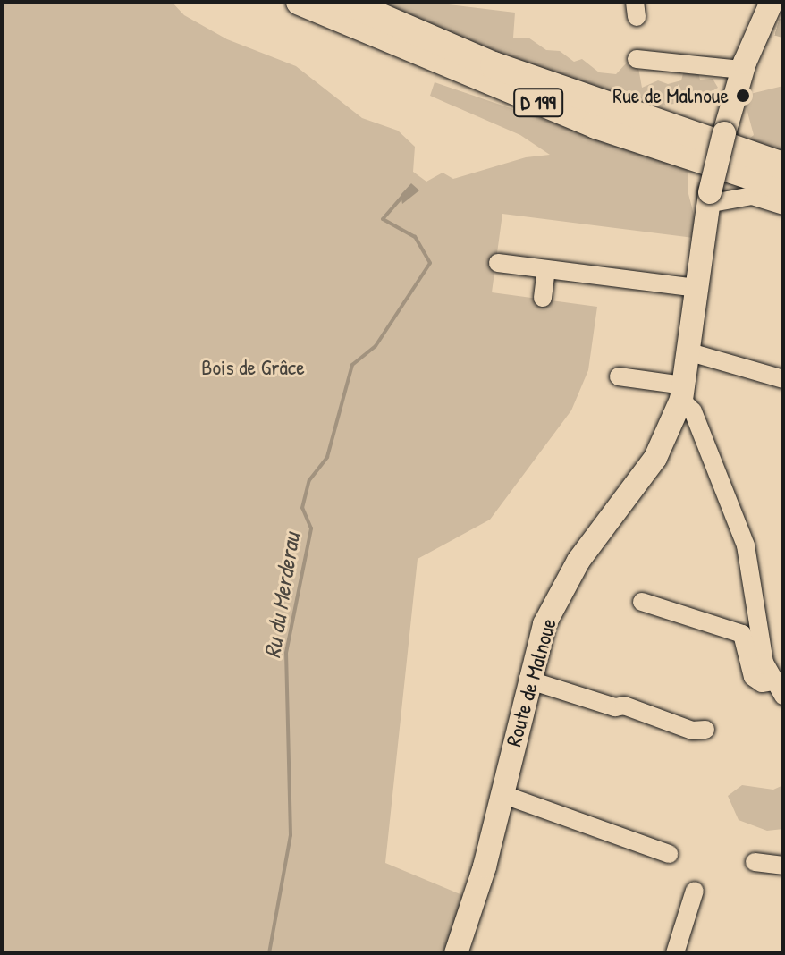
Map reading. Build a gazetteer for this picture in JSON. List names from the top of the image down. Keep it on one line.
{"streets":{"highway":["D 199"],"main road":["Route de Malnoue"]},"water":["Ru du Merderau"],"parks":["Bois de Grâce"],"places":["Rue de Malnoue"]}
